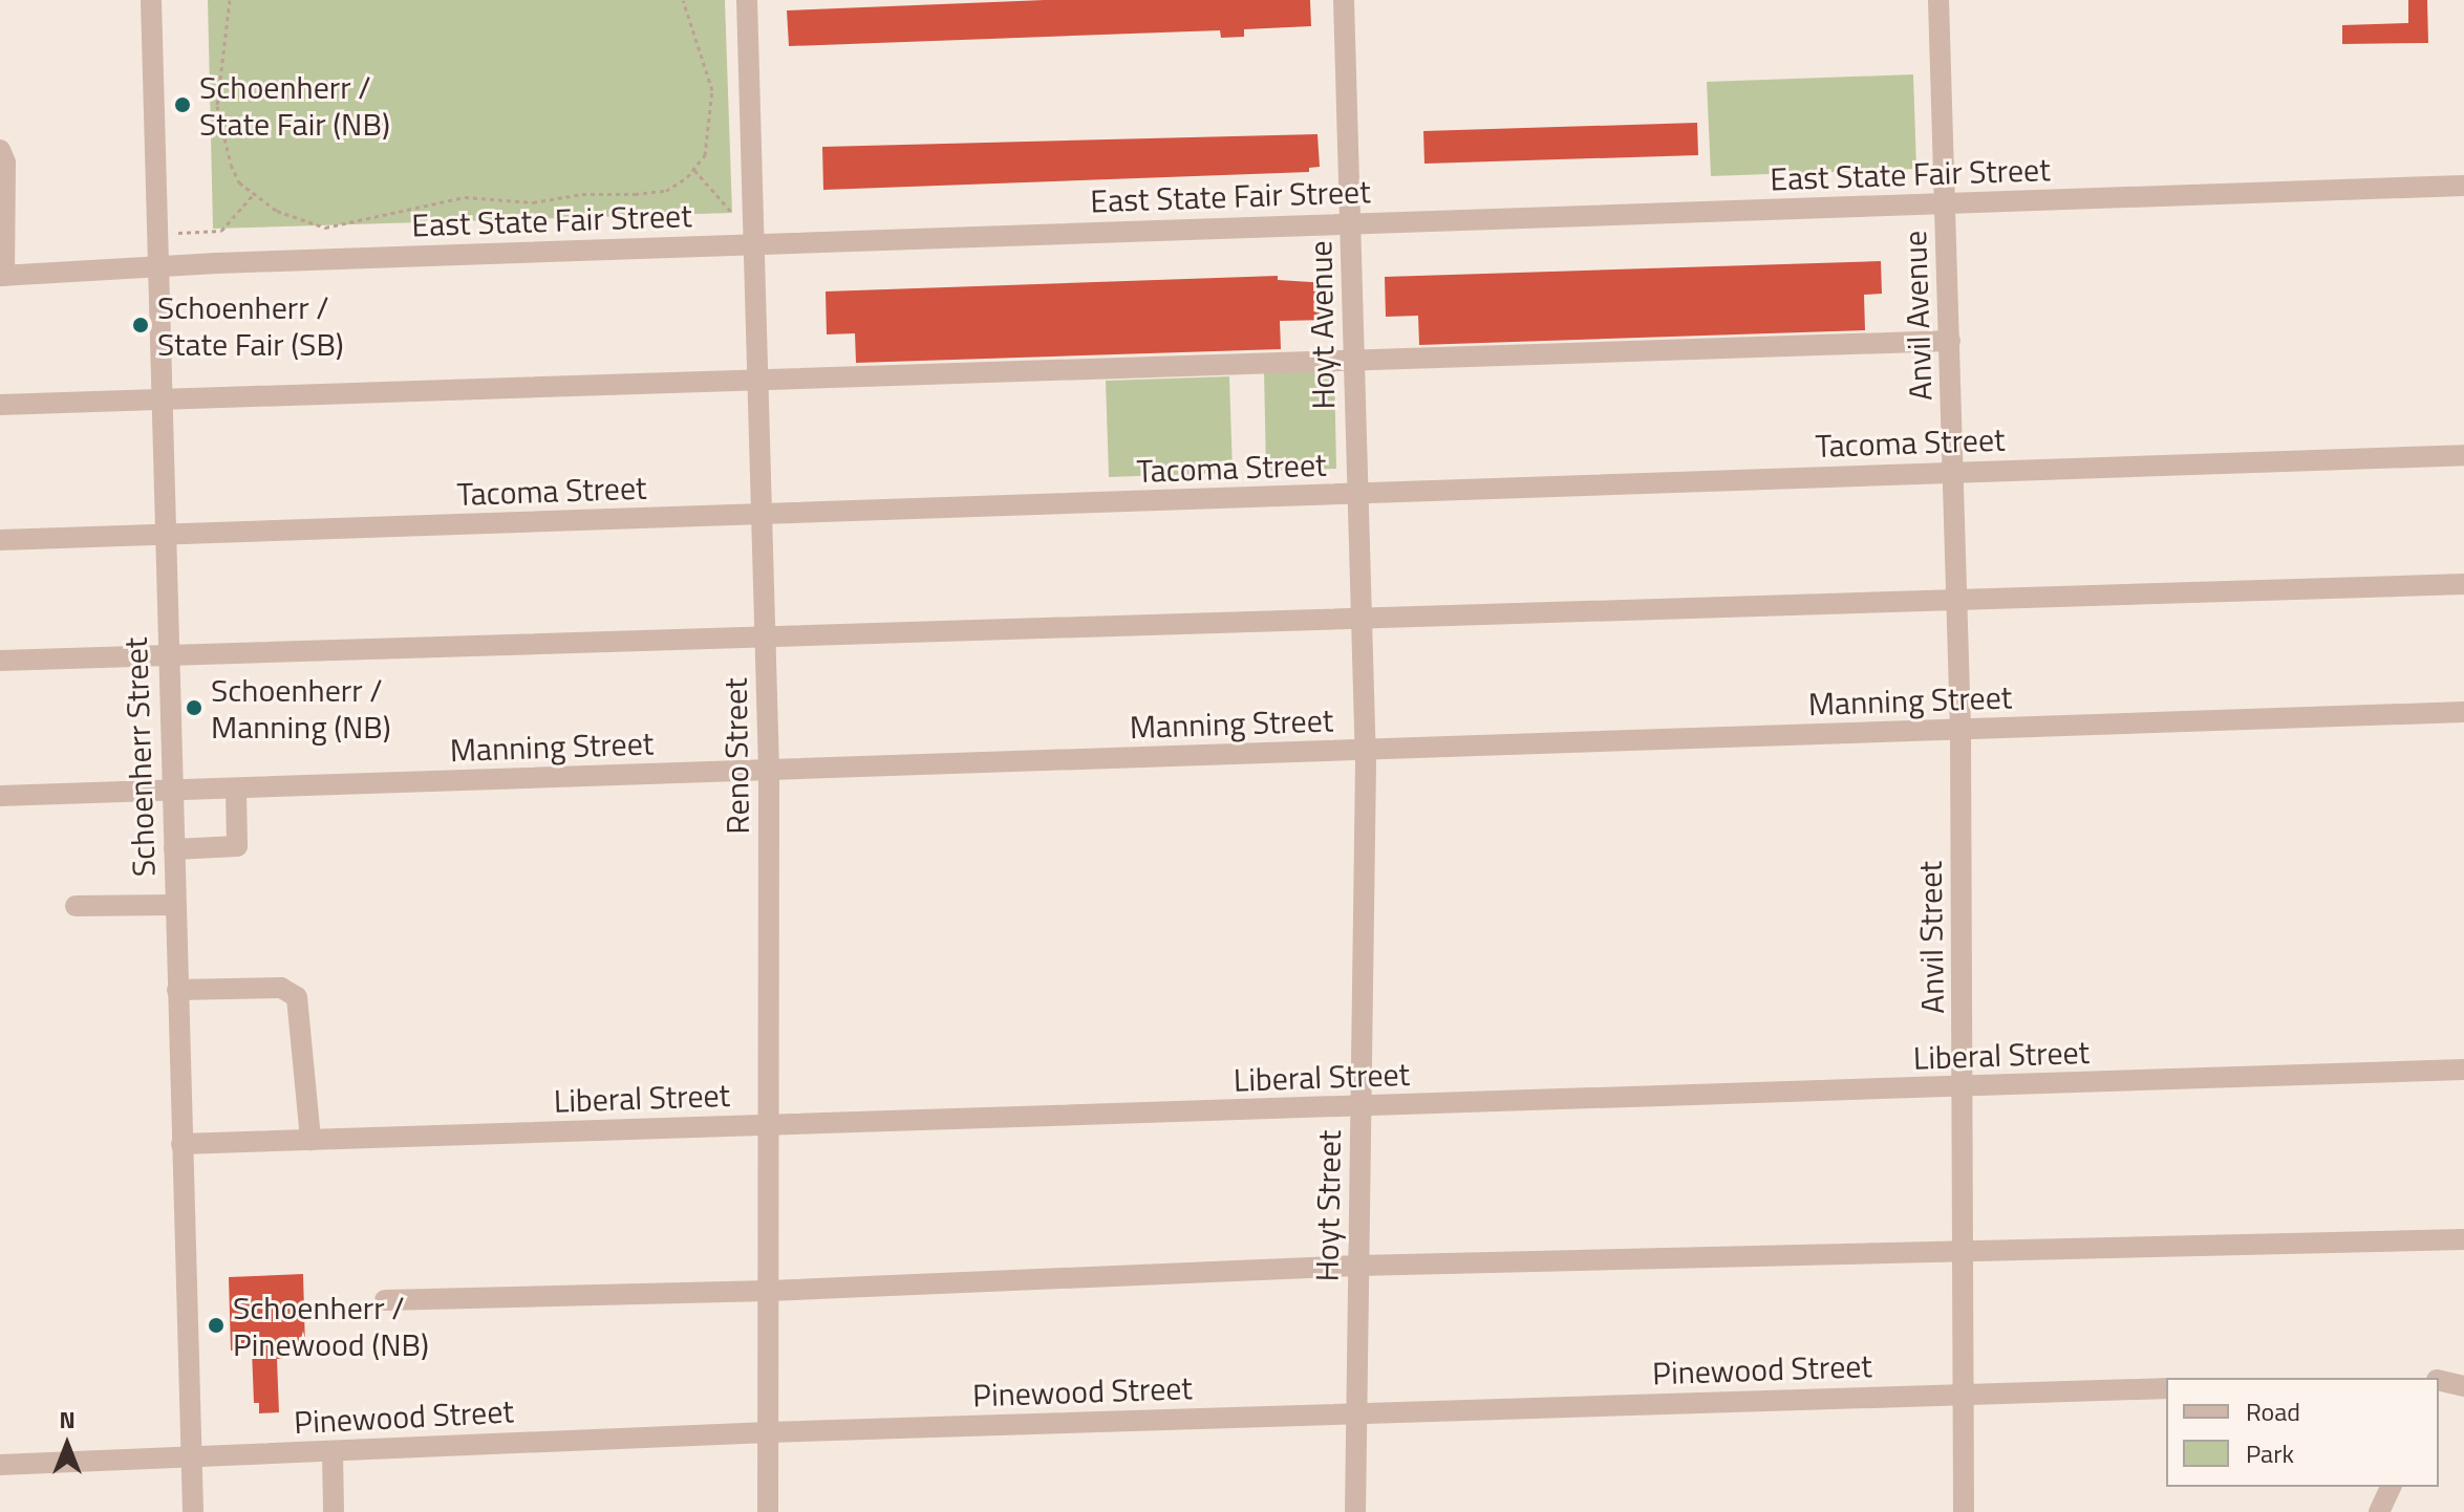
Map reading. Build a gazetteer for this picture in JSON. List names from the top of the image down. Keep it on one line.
{"streets":{"street":["East State Fair Street","Anvil Avenue","Hoyt Avenue","Tacoma Street","Manning Street","Reno Street","Schoenherr Street","Anvil Street","Liberal Street","Hoyt Street","Pinewood Street"]},"crossings":[["East State Fair Street","Anvil Avenue"],["East State Fair Street","Hoyt Avenue"],["East State Fair Street","Reno Street"],["East State Fair Street","Schoenherr Street"],["Anvil Avenue","Tacoma Street"],["Anvil Avenue","Manning Street"],["Anvil Avenue","Anvil Street"],["Hoyt Avenue","Tacoma Street"],["Hoyt Avenue","Manning Street"],["Hoyt Avenue","Hoyt Street"],["Tacoma Street","Reno Street"],["Tacoma Street","Schoenherr Street"],["Manning Street","Reno Street"],["Manning Street","Schoenherr Street"],["Manning Street","Anvil Street"],["Manning Street","Hoyt Street"],["Reno Street","Liberal Street"],["Reno Street","Pinewood Street"],["Schoenherr Street","Liberal Street"],["Schoenherr Street","Pinewood Street"],["Anvil Street","Liberal Street"],["Anvil Street","Pinewood Street"],["Liberal Street","Hoyt Street"],["Hoyt Street","Pinewood Street"]],"places":["Schoenherr / State Fair (NB)","Schoenherr / State Fair (SB)","Schoenherr / Manning (NB)","Schoenherr / Pinewood (NB)"],"legend":["Road","Park"],"north":"top"}
